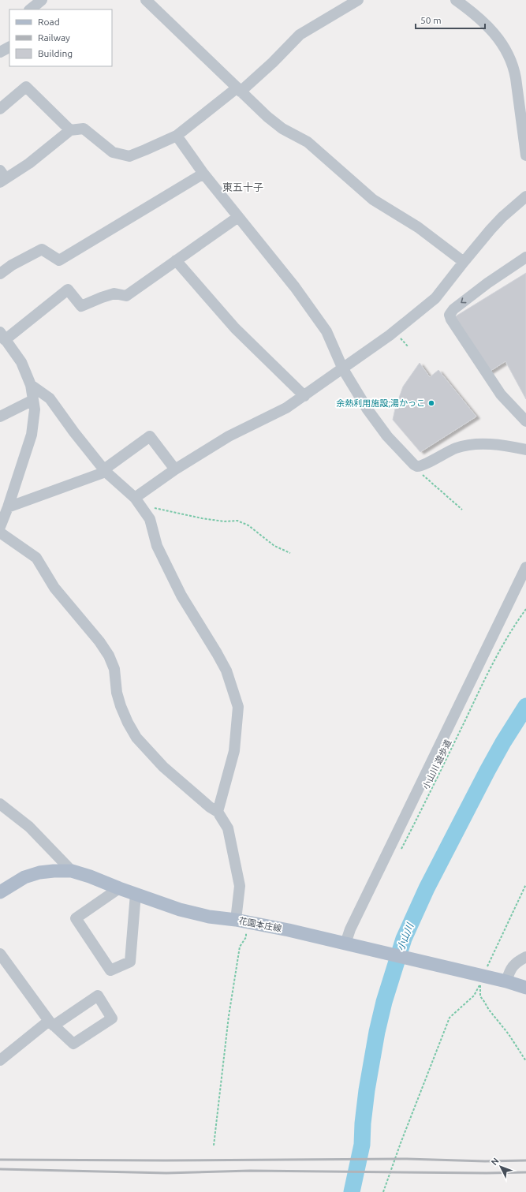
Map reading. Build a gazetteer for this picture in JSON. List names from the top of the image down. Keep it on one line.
{"streets":{"main road":["花園本庄線"],"path":["小山川 遊歩道"]},"districts":["東五十子"],"water":["小山川"],"places":["余熱利用施設;湯かっこ"],"legend":["Road","Railway","Building"],"scale_bar":"50 m","north":"top left"}
